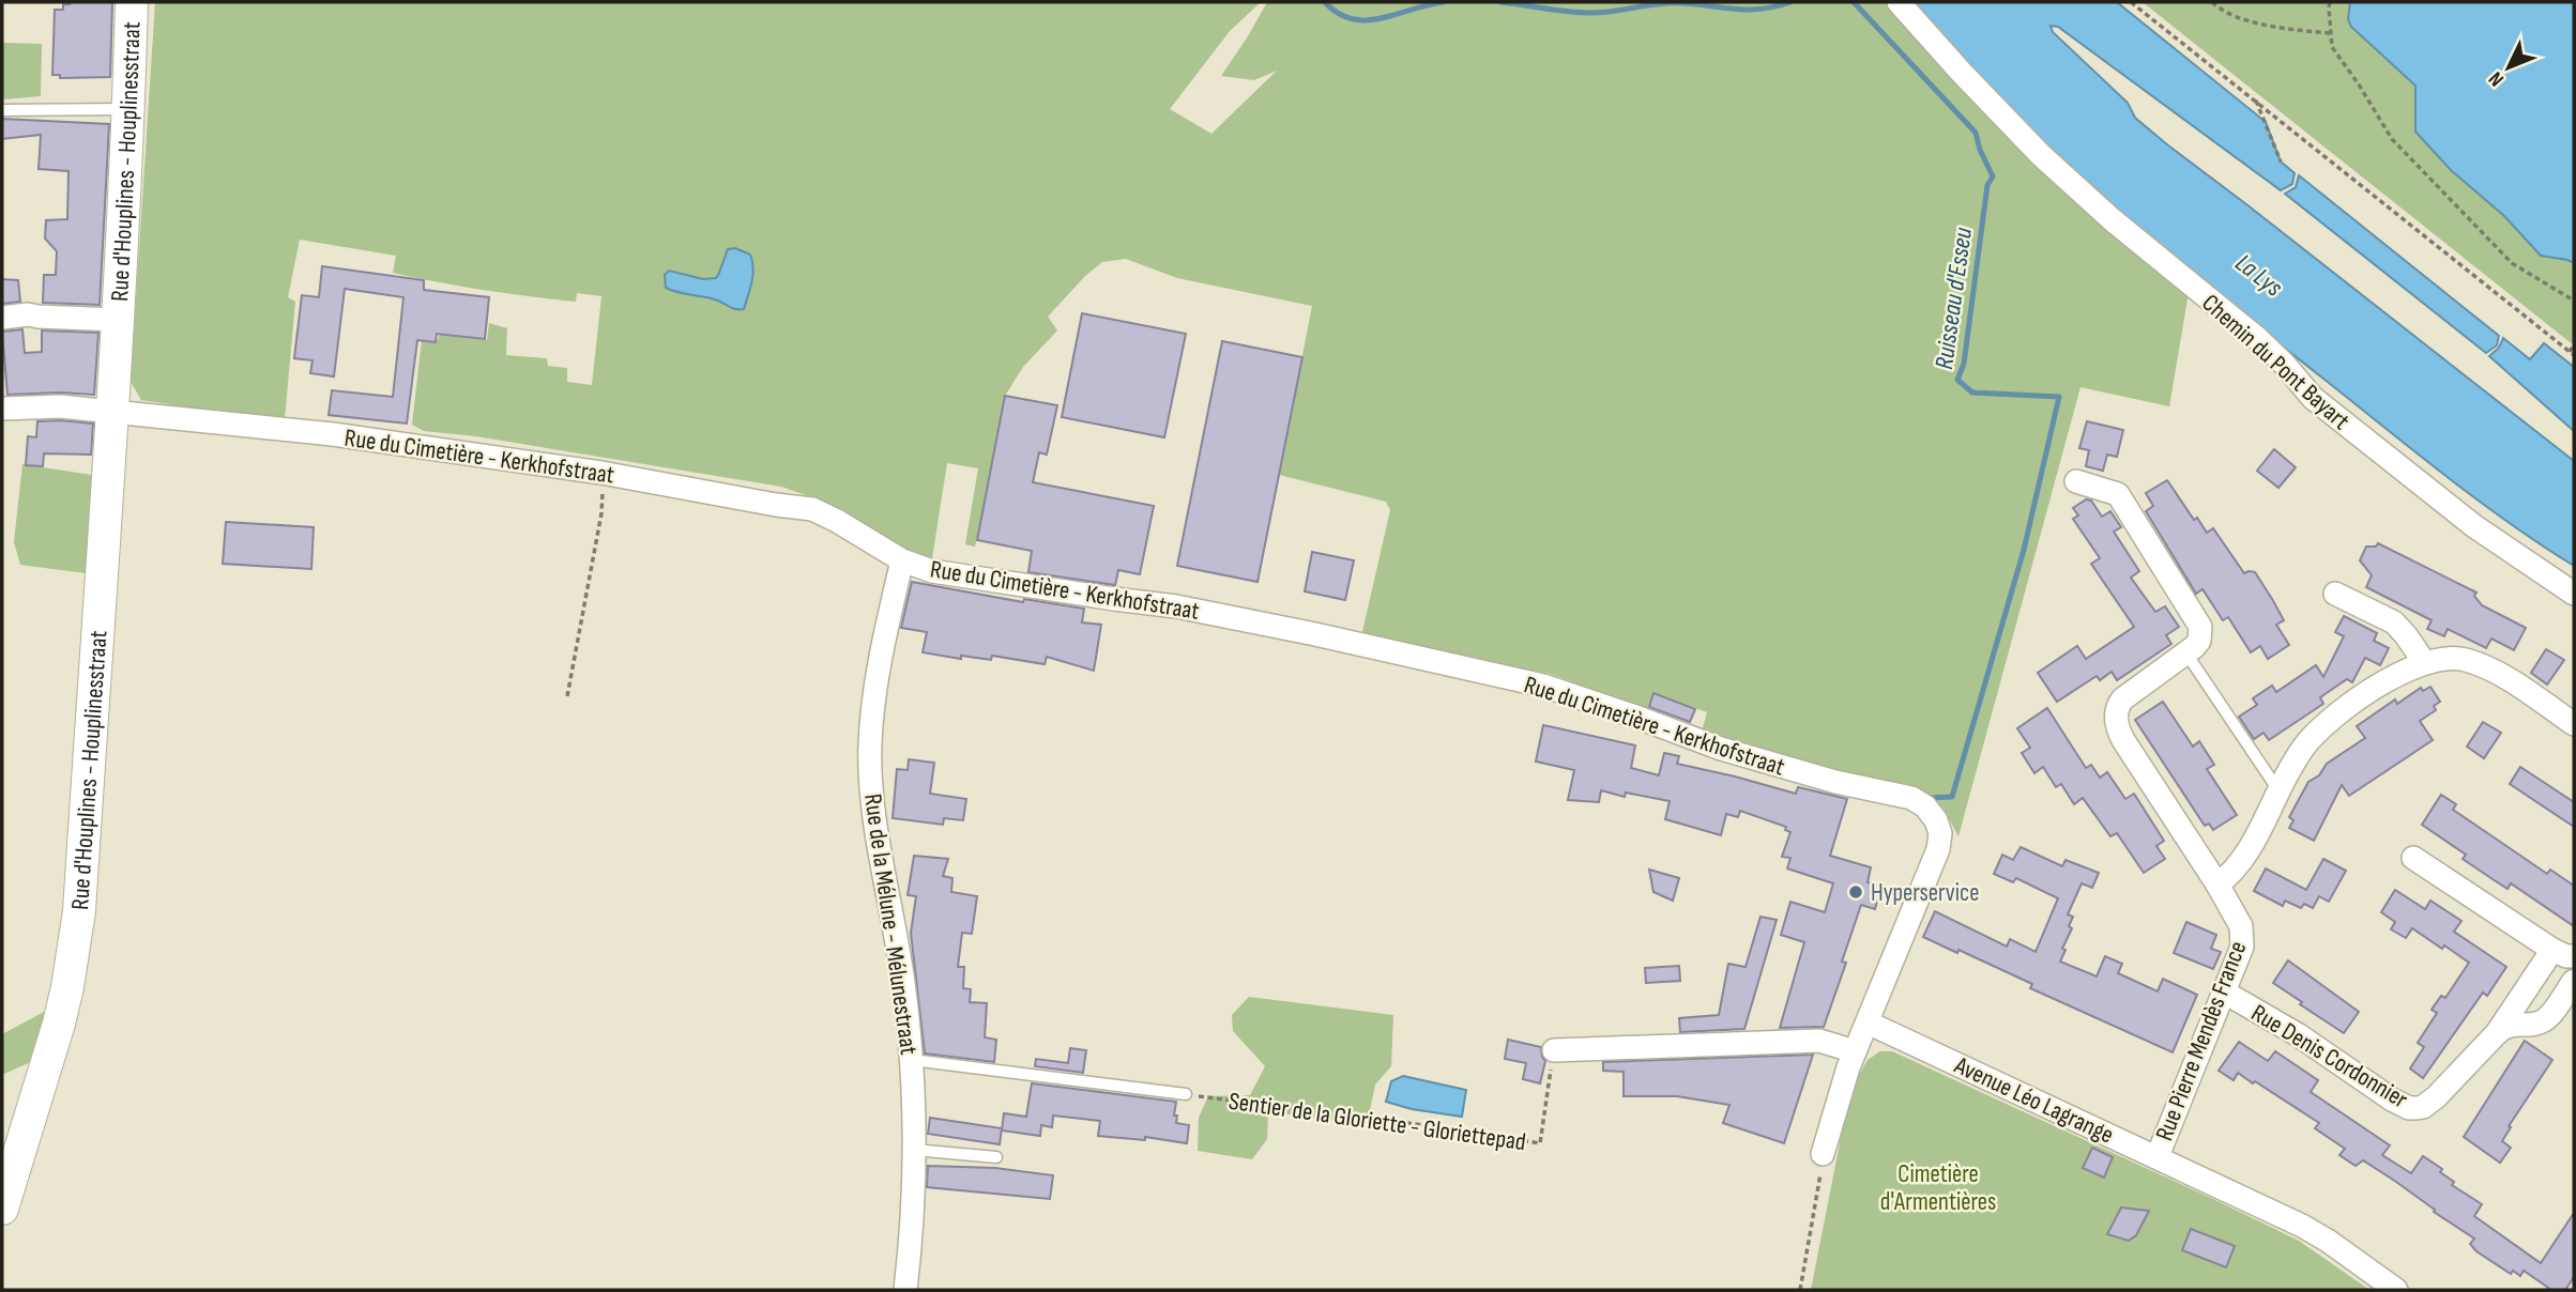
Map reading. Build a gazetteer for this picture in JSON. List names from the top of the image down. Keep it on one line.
{"streets":{"street":["Rue d'Houplines - Houplinesstraat","Chemin du Pont Bayart","Rue du Cimetière - Kerkhofstraat","Rue de la Mélune - Mélunestraat","Rue Pierre Mendès France","Rue Denis Cordonnier","Avenue Léo Lagrange"],"path":["Sentier de la Gloriette - Gloriettepad"]},"crossings":[["Rue d'Houplines - Houplinesstraat","Rue du Cimetière - Kerkhofstraat"],["Rue du Cimetière - Kerkhofstraat","Rue de la Mélune - Mélunestraat"],["Rue du Cimetière - Kerkhofstraat","Avenue Léo Lagrange"],["Rue Pierre Mendès France","Rue Denis Cordonnier"],["Rue Pierre Mendès France","Avenue Léo Lagrange"]],"water":["La Lys","Ruisseau d'Esseu"],"parks":["Cimetière d'Armentières"],"places":["Hyperservice"],"north":"bottom left"}
